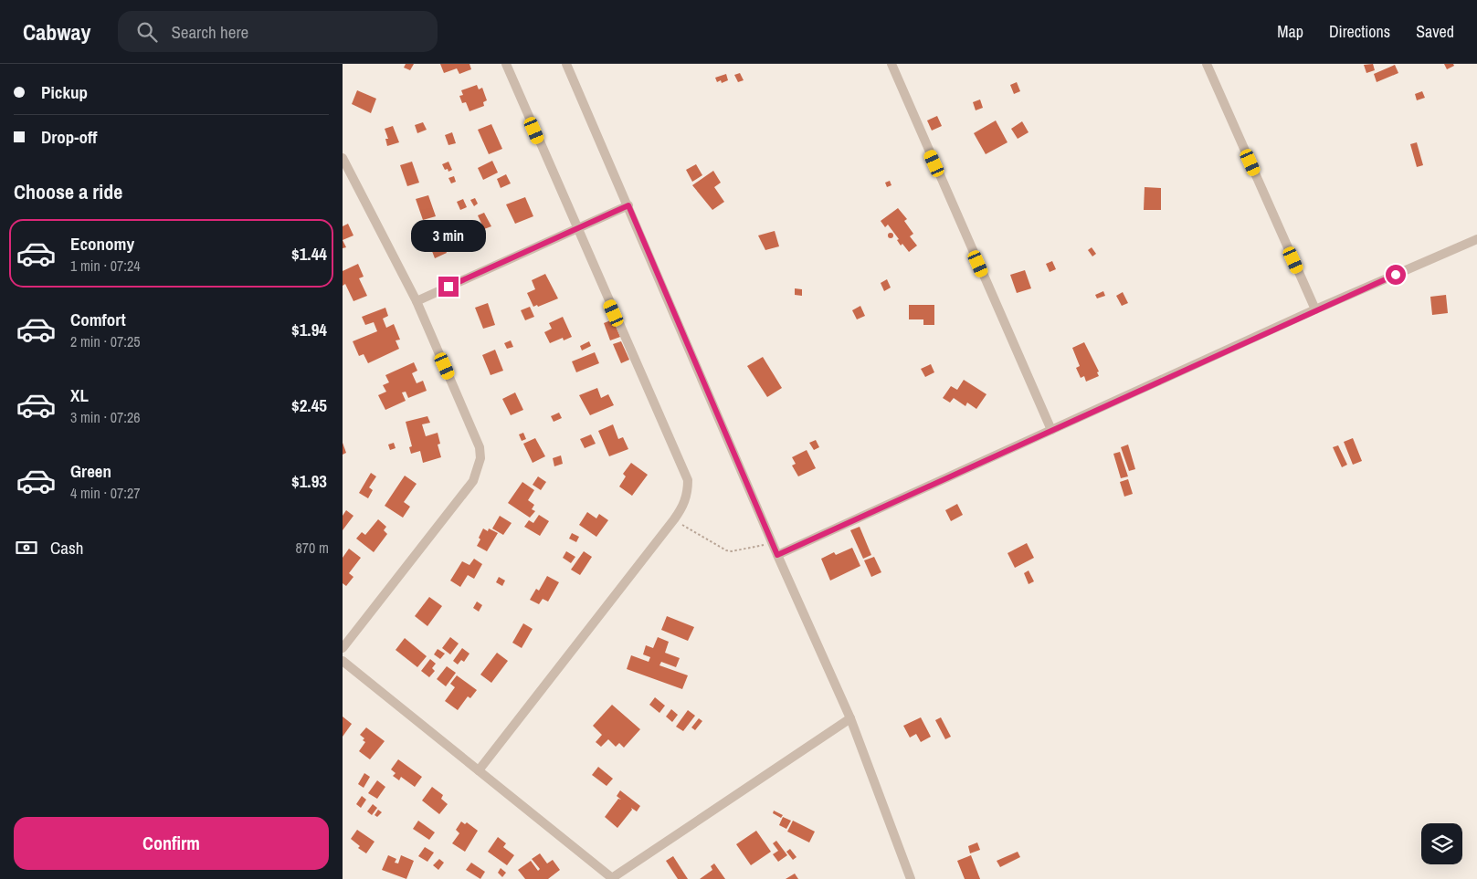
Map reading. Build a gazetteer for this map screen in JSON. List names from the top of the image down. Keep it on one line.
{"page":{"header":"Cabway","search":"Search here","nav":["Map","Directions","Saved"],"banner":["Pickup","Drop-off"],"heading":"Choose a ride","list":[{"name":"Economy","note":"1 min · 07:24","value":"$1.44"},{"name":"Comfort","note":"2 min · 07:25","value":"$1.94"},{"name":"XL","note":"3 min · 07:26","value":"$2.45"},{"name":"Green","note":"4 min · 07:27","value":"$1.93"}],"bubble":"3 min","pay":["Cash","870 m"],"buttons":"Confirm"}}
